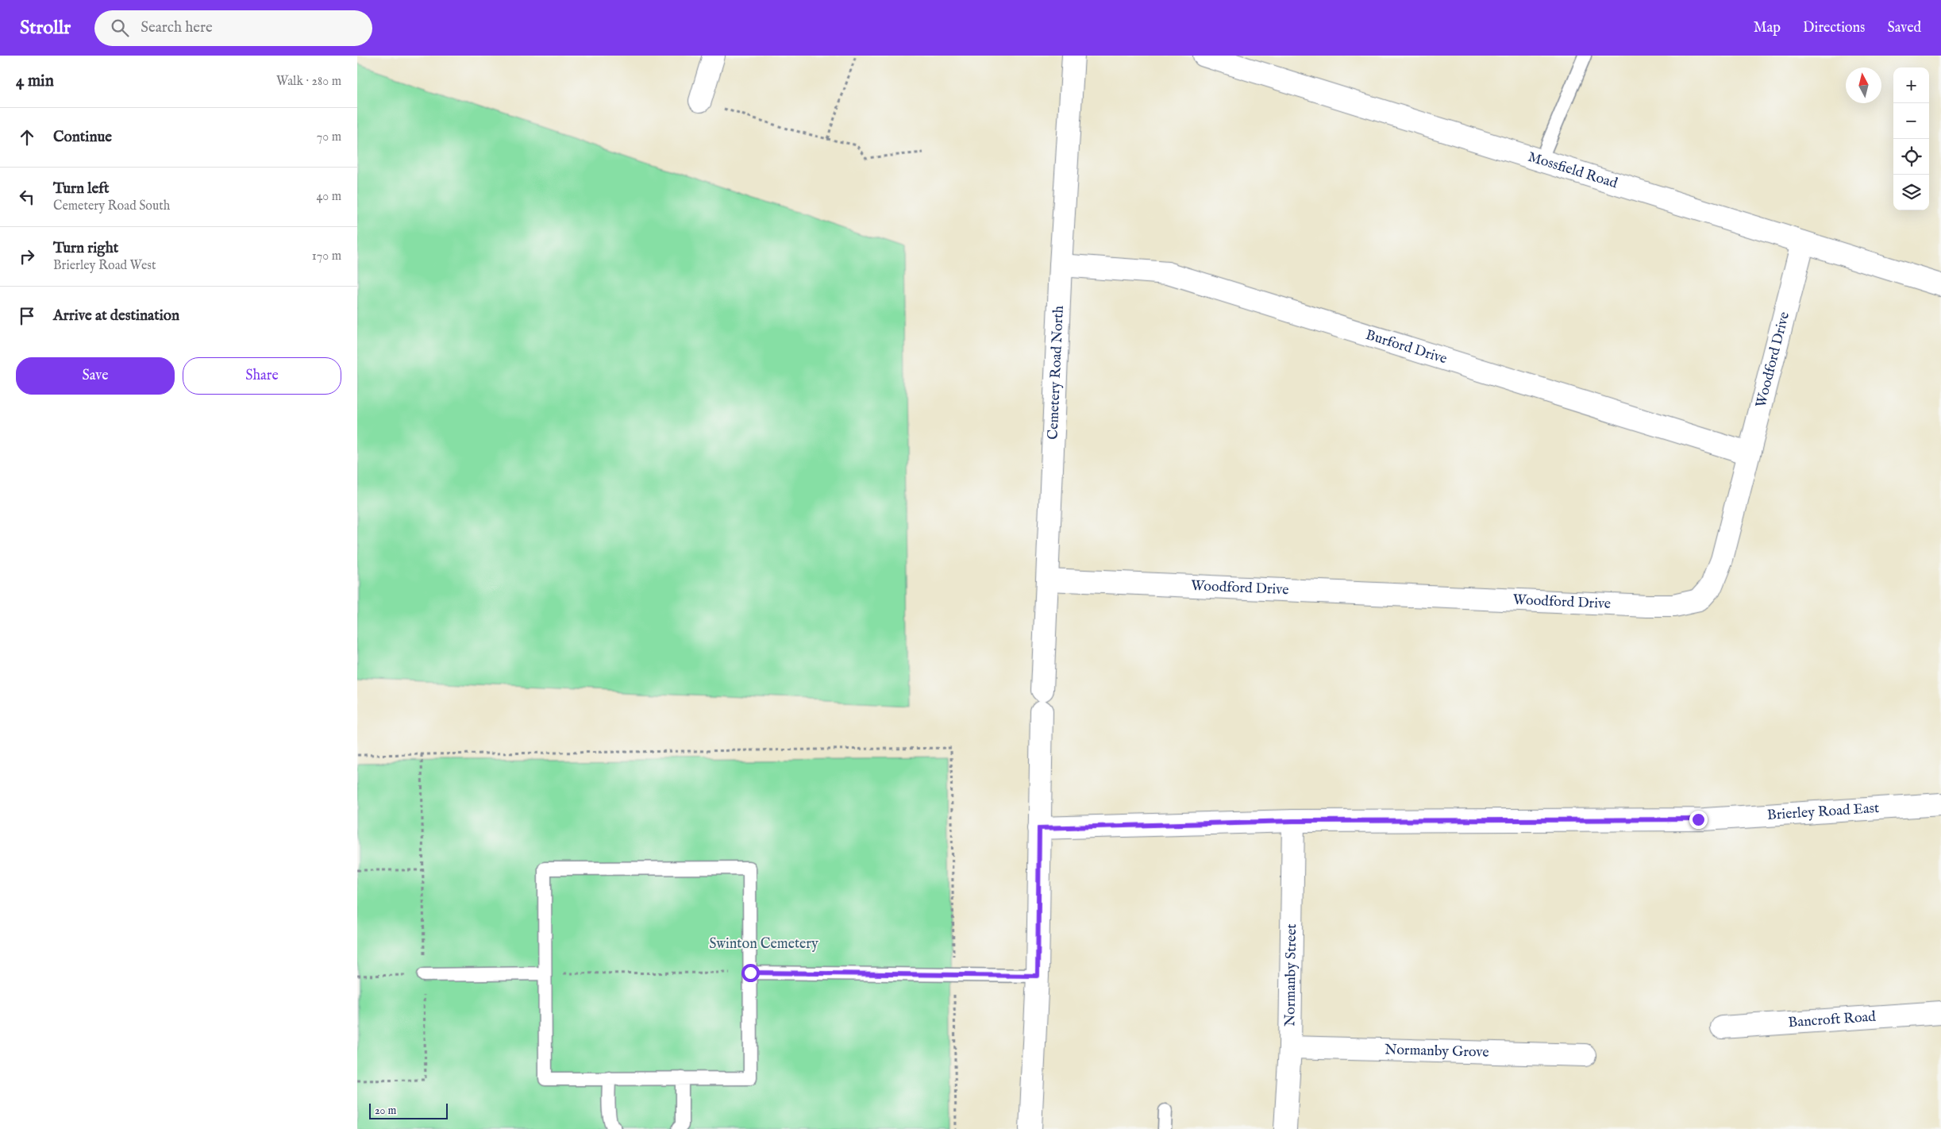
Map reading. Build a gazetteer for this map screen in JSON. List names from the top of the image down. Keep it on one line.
{"streets":{"street":["Mossfield Road","Burford Drive","Woodford Drive","Cemetery Road North","Brierley Road East","Normanby Street","Bancroft Road","Normanby Grove"]},"crossings":[["Mossfield Road","Woodford Drive"],["Burford Drive","Woodford Drive"],["Burford Drive","Cemetery Road North"],["Woodford Drive","Cemetery Road North"],["Brierley Road East","Normanby Street"],["Normanby Street","Normanby Grove"]],"parks":["Swinton Cemetery"],"scale_bar":"20 m","north":"top","page":{"header":"Strollr","search":"Search here","nav":["Map","Directions","Saved"],"heading":["4 min","Walk · 280 m"],"map_buttons":["+","−"],"list":[["Continue","70 m"],["Turn left","Cemetery Road South","40 m"],["Turn right","Brierley Road West","170 m"],"Arrive at destination"],"buttons":["Save","Share"],"scale":"20 m"}}
